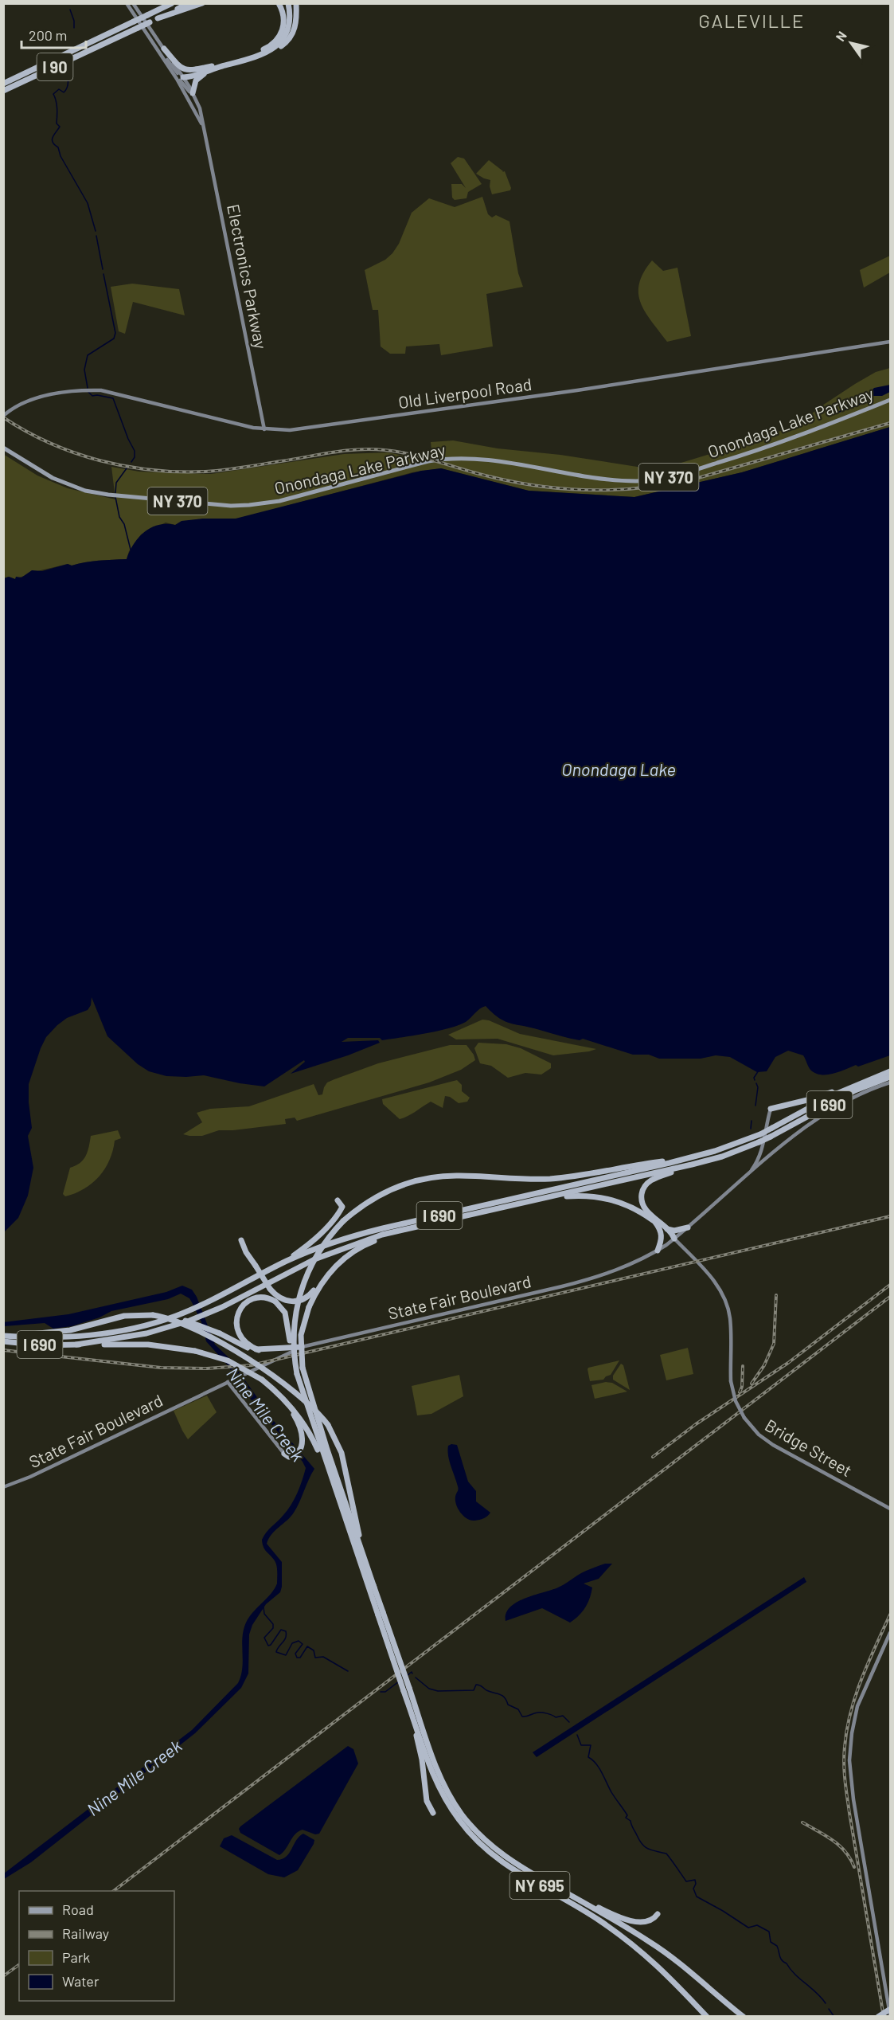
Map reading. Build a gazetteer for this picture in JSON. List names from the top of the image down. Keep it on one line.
{"streets":{"highway":["I 90","I 690","NY 695"],"main road":["Electronics Parkway","Old Liverpool Road","Onondaga Lake Parkway","NY 370","State Fair Boulevard","Bridge Street"]},"crossings":[["Electronics Parkway","Old Liverpool Road"],["State Fair Boulevard","Bridge Street"]],"districts":["GALEVILLE"],"water":["Onondaga Lake","Nine Mile Creek"],"legend":["Road","Railway","Park","Water"],"scale_bar":"200 m","north":"top left"}
